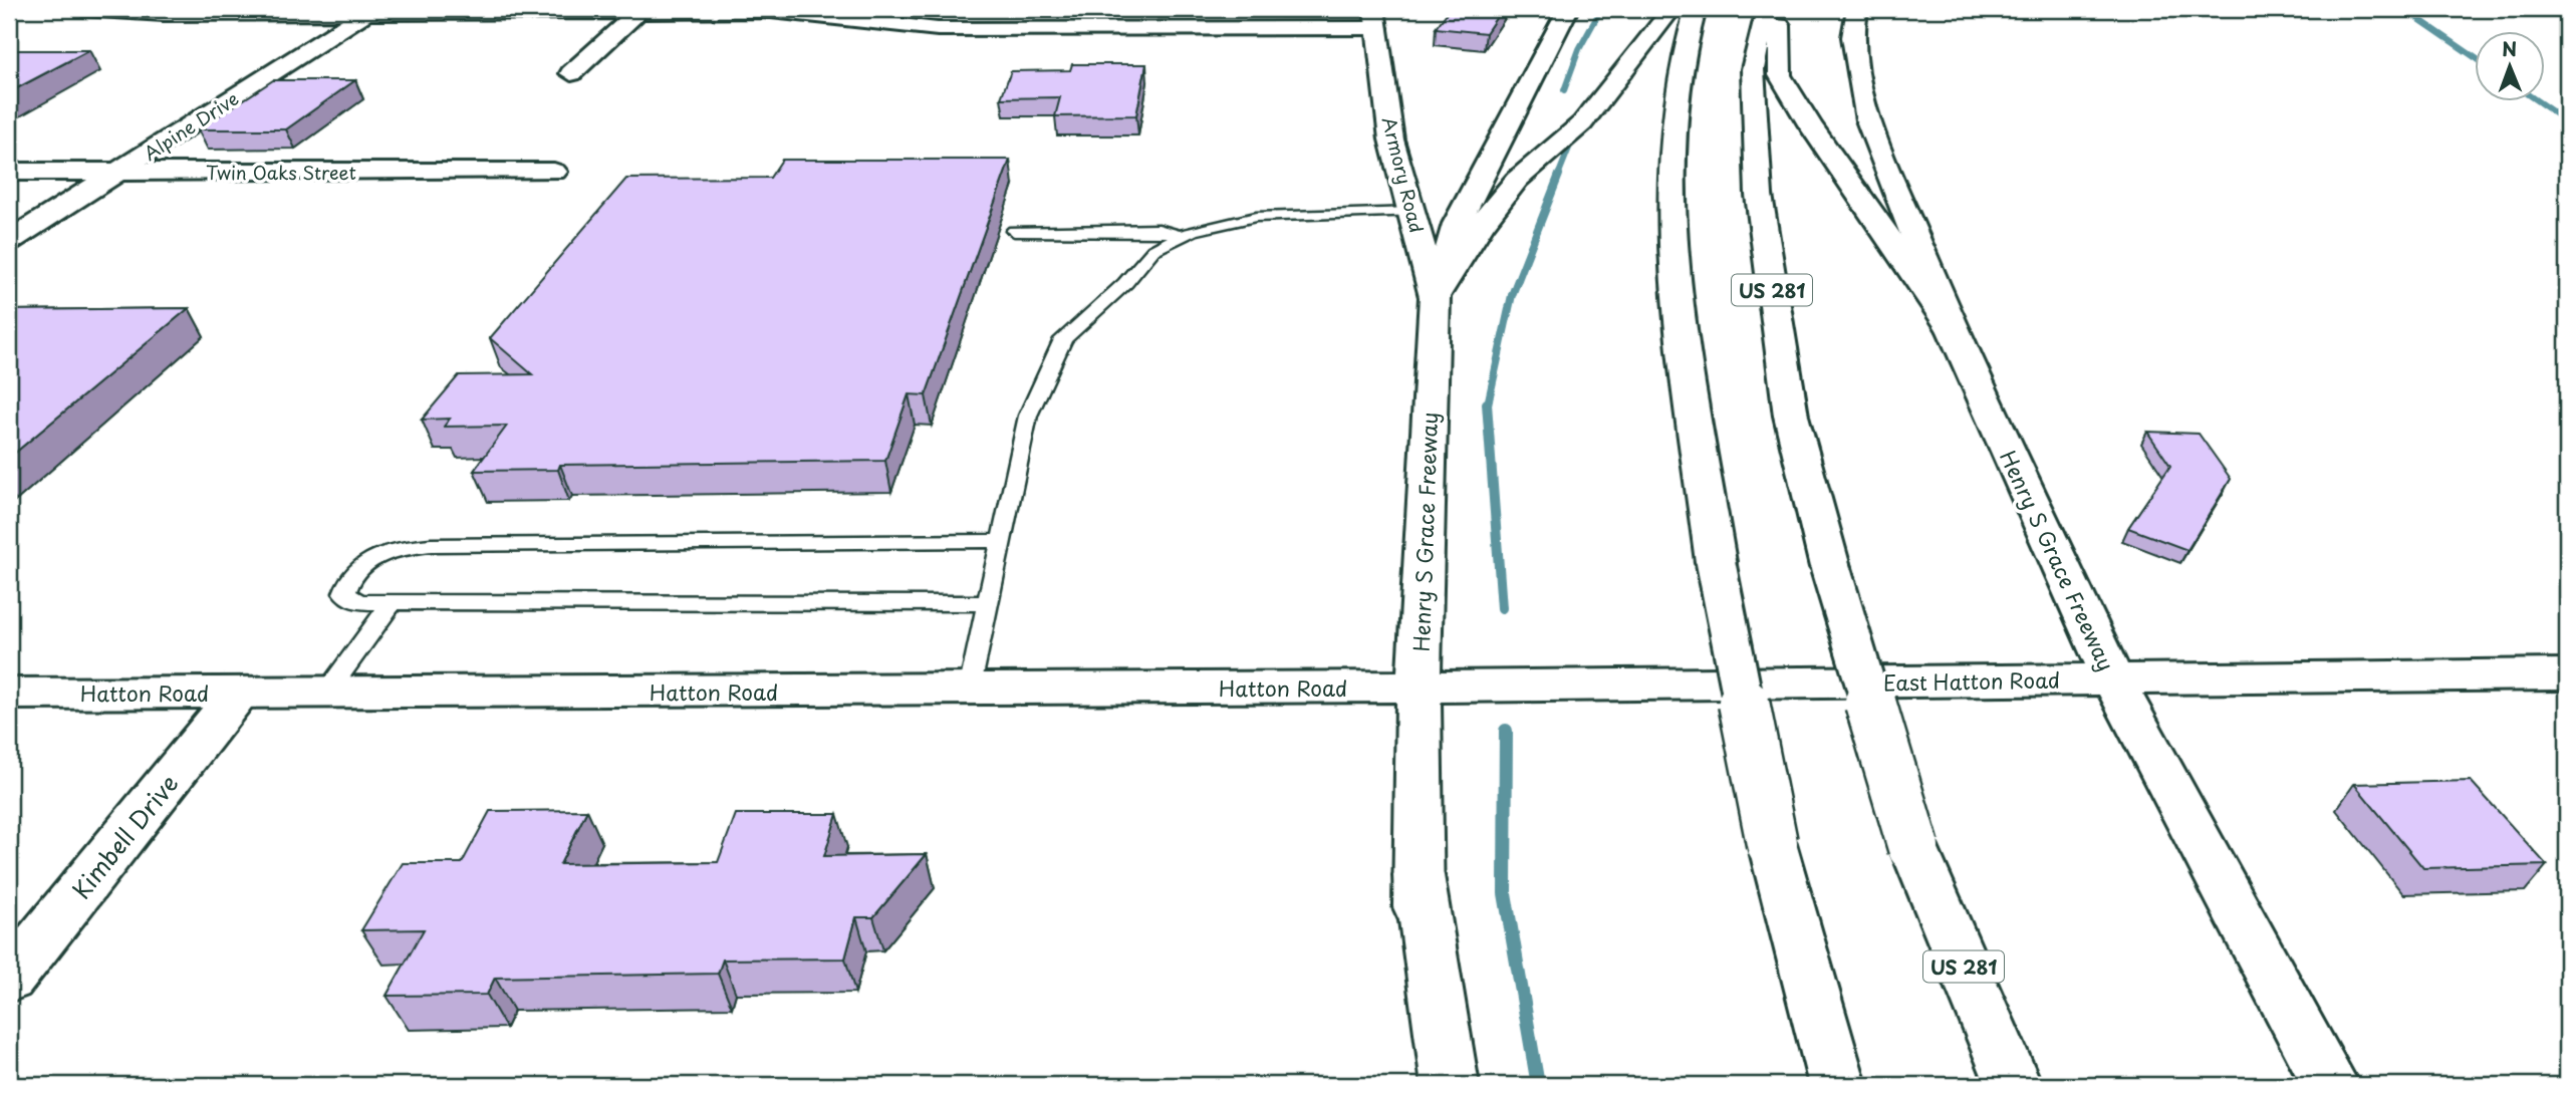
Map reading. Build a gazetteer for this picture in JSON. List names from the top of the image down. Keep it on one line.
{"streets":{"main road":["Alpine Drive","Twin Oaks Street","Armory Road","US 281","Henry S Grace Freeway","East Hatton Road","Hatton Road","Kimbell Drive"]},"crossings":[["Alpine Drive","Twin Oaks Street"],["Armory Road","Henry S Grace Freeway"],["Henry S Grace Freeway","East Hatton Road"],["Henry S Grace Freeway","Hatton Road"],["East Hatton Road","Hatton Road"],["Hatton Road","Kimbell Drive"]],"north":"top"}
